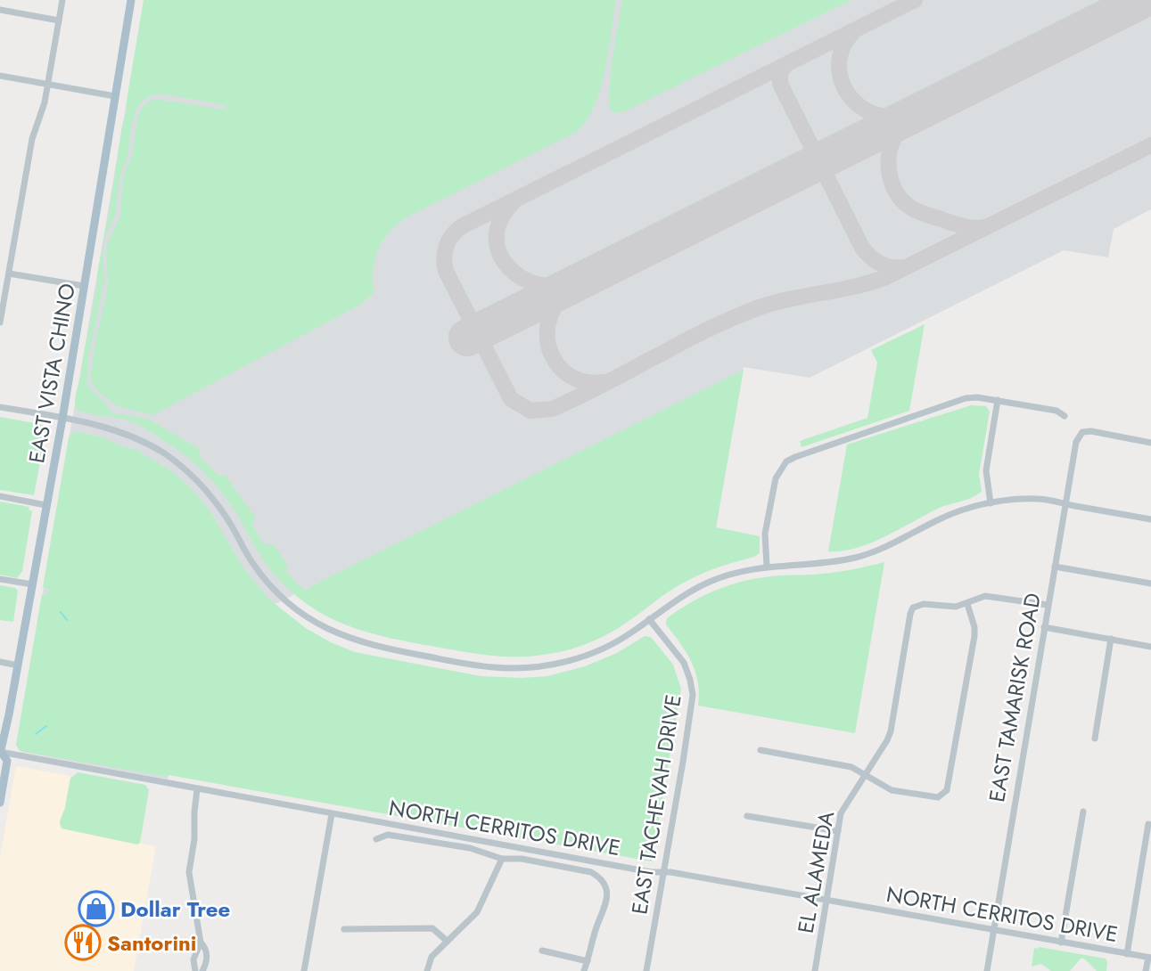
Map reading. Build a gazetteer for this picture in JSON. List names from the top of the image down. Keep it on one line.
{"streets":{"main road":["EAST VISTA CHINO"],"street":["EAST TAMARISK ROAD","EAST TACHEVAH DRIVE","NORTH CERRITOS DRIVE","EL ALAMEDA"]},"crossings":[["EAST VISTA CHINO","NORTH CERRITOS DRIVE"],["EAST TAMARISK ROAD","NORTH CERRITOS DRIVE"],["EAST TACHEVAH DRIVE","NORTH CERRITOS DRIVE"],["NORTH CERRITOS DRIVE","EL ALAMEDA"]],"places":{"shop":["Dollar Tree"],"restaurant":["Santorini"]}}
